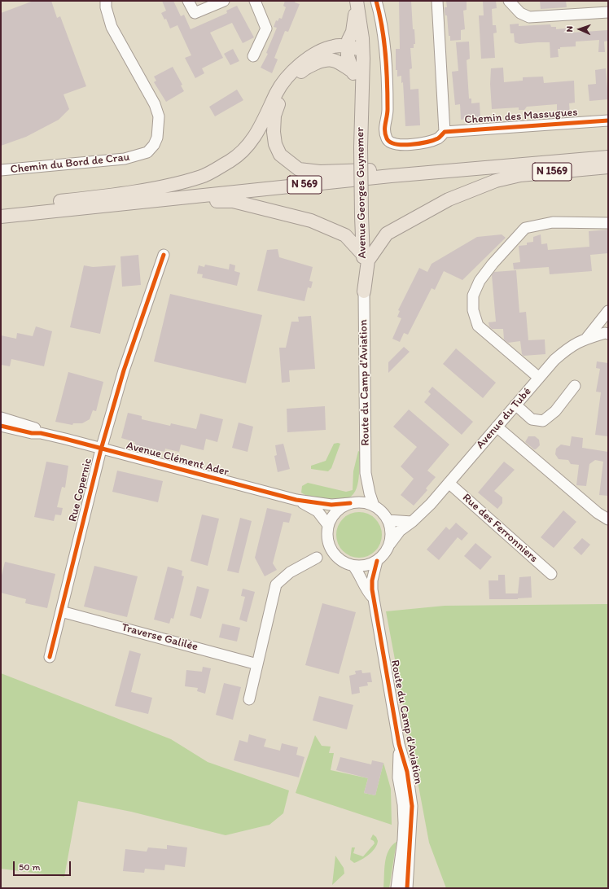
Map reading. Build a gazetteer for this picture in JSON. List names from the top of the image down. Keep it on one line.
{"streets":{"main road":["N 1569","N 569","Avenue Georges Guynemer"],"street":["Chemin des Massugues","Chemin du Bord de Crau","Route du Camp d'Aviation","Avenue du Tubé","Avenue Clément Ader","Rue Copernic","Rue des Ferronniers","Traverse Galilée"]},"crossings":[["N 569","Avenue Georges Guynemer"],["Avenue Georges Guynemer","Route du Camp d'Aviation"],["Route du Camp d'Aviation","Avenue du Tubé"],["Route du Camp d'Aviation","Avenue Clément Ader"],["Avenue du Tubé","Avenue Clément Ader"],["Avenue du Tubé","Rue des Ferronniers"],["Avenue Clément Ader","Rue Copernic"],["Rue Copernic","Traverse Galilée"]],"scale_bar":"50 m","north":"left"}
